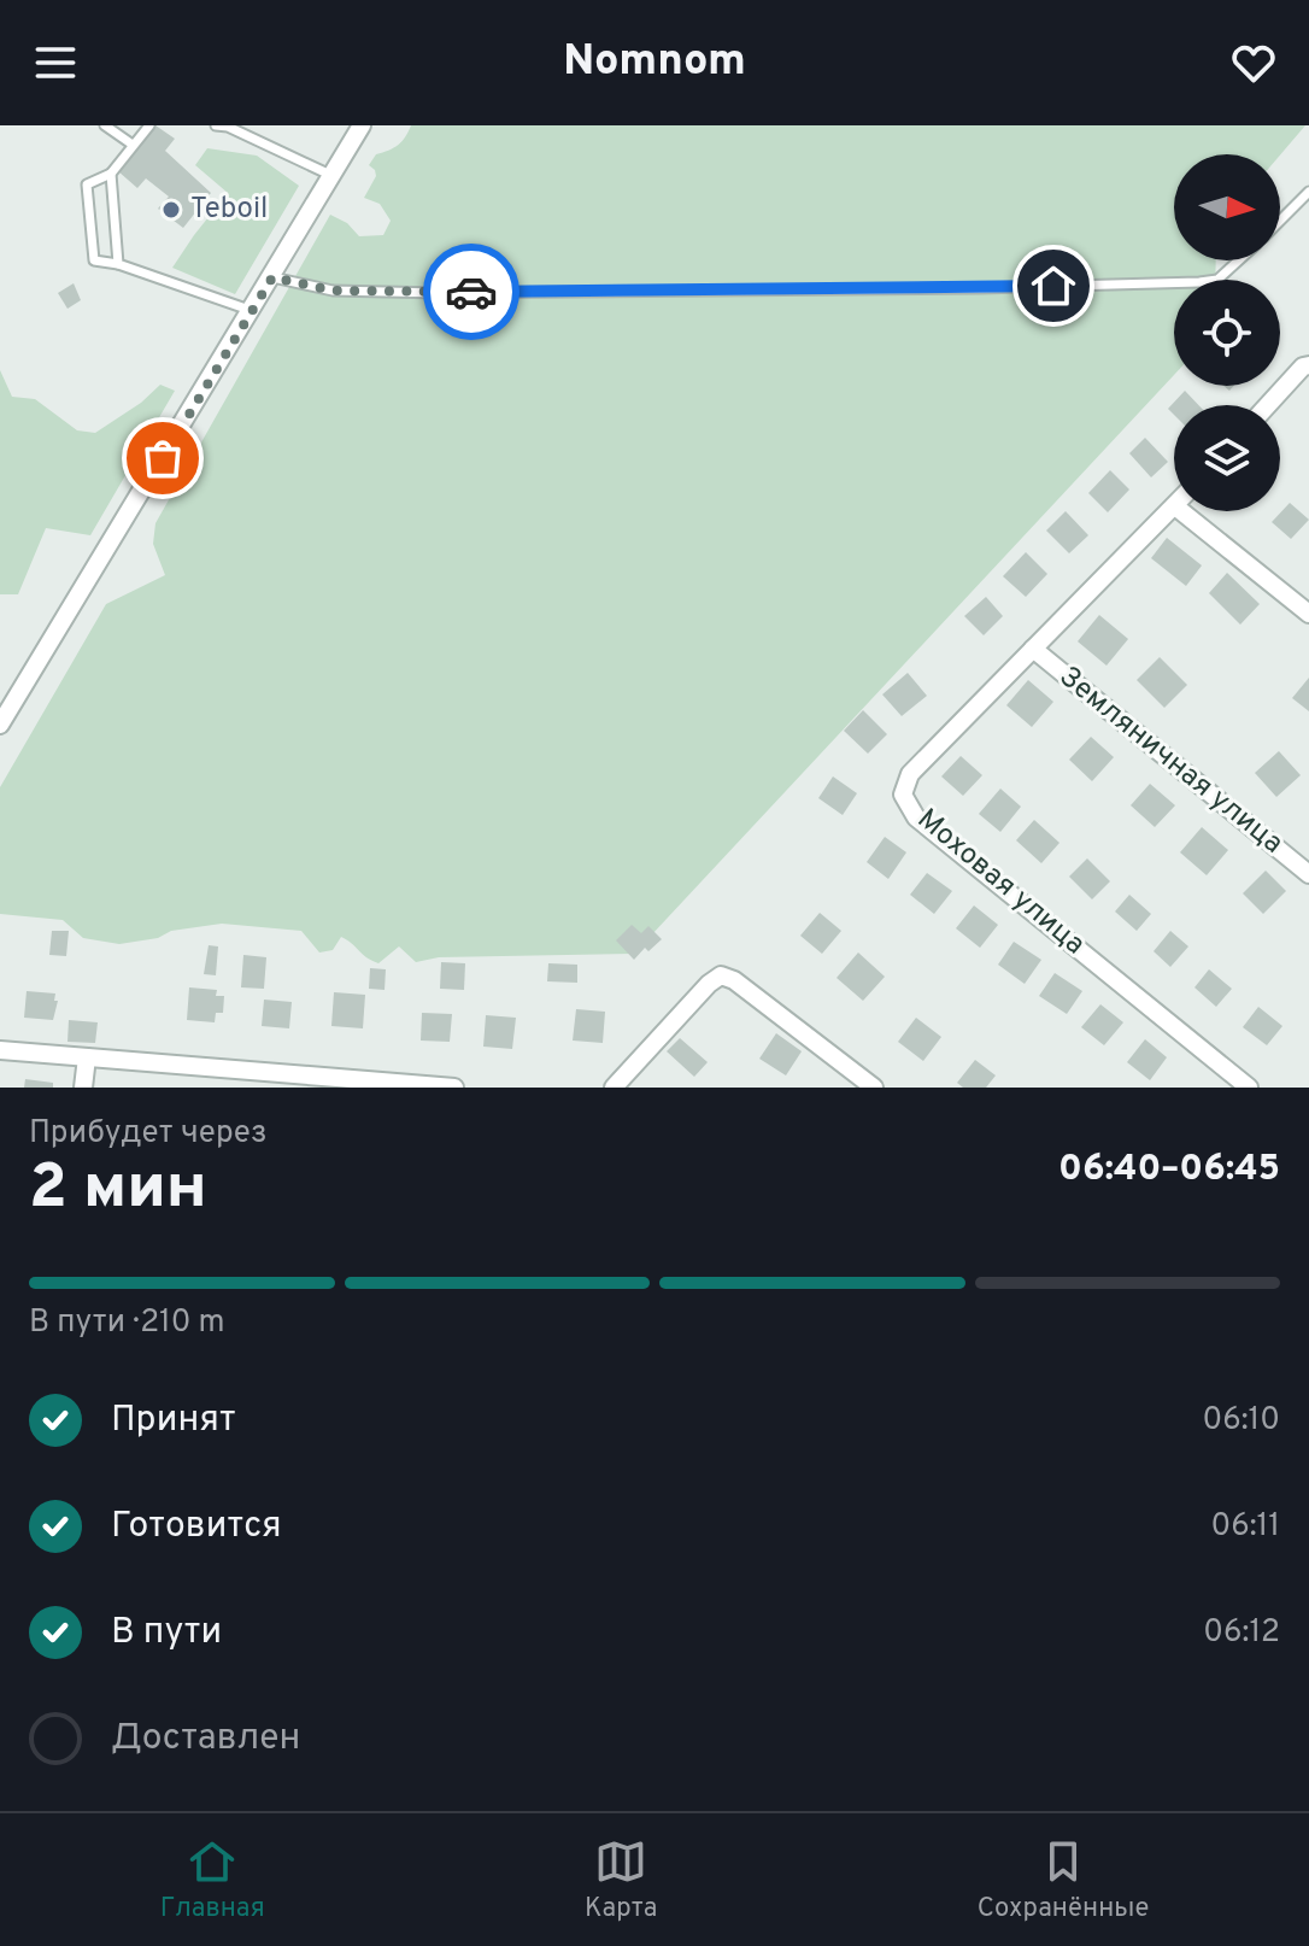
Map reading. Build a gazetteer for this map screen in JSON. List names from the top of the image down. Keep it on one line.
{"streets":{"street":["Земляничная улица","Моховая улица"]},"crossings":[["Земляничная улица","Моховая улица"]],"places":["Teboil"],"north":"right","page":{"header":"Nomnom","heading":["2 мин","Прибудет через","06:40–06:45"],"bar":"В пути · 210 m","list":[["Принят","06:10"],["Готовится","06:11"],["В пути","06:12"],"Доставлен"],"tabs":["Главная","Карта","Сохранённые"]}}
